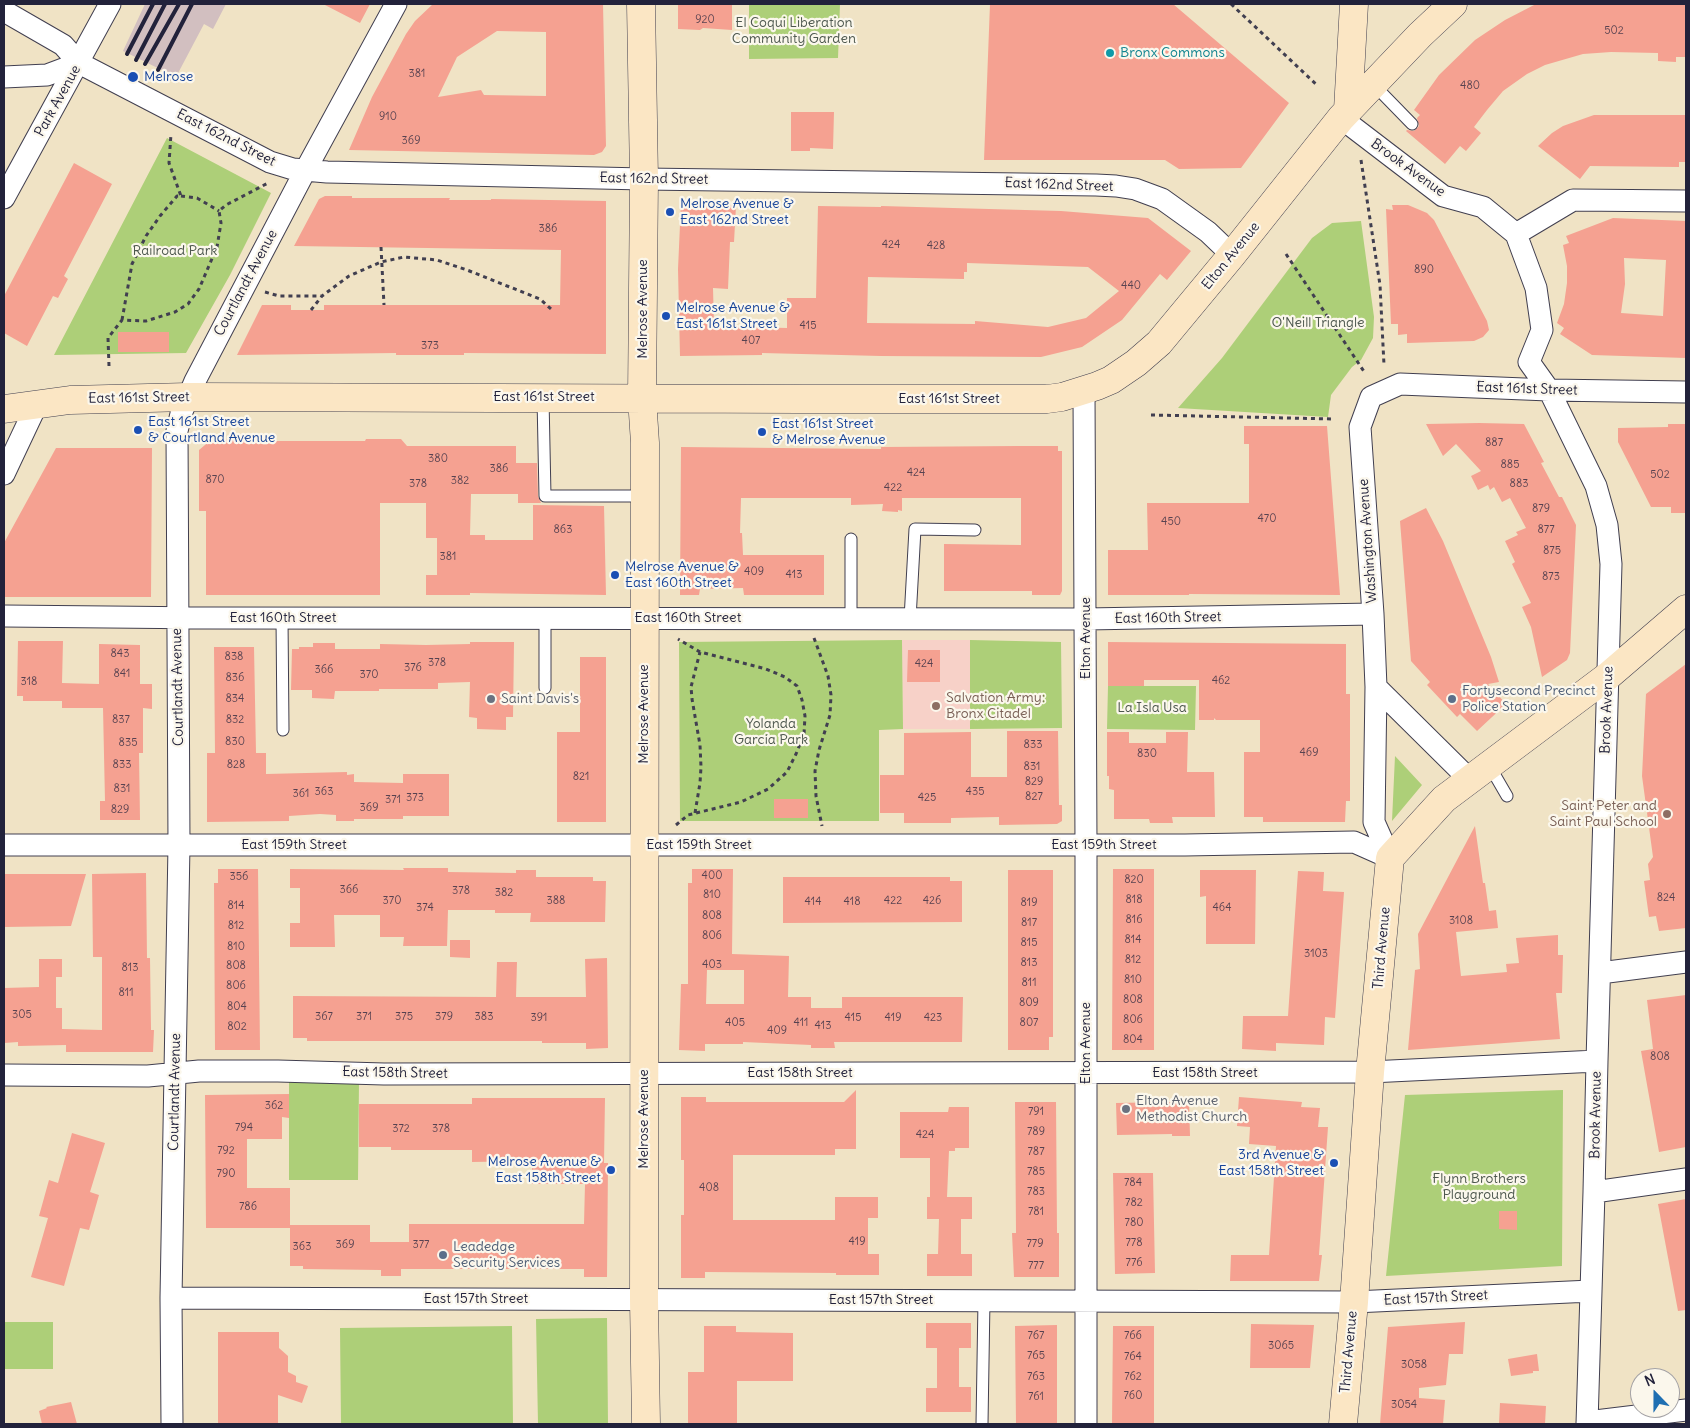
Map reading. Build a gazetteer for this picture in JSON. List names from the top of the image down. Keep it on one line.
{"streets":{"main road":["Elton Avenue","Melrose Avenue","East 161st Street","Third Avenue"],"street":["Park Avenue","East 162nd Street","Brook Avenue","Courtlandt Avenue","Washington Avenue","East 160th Street","East 159th Street","East 158th Street","East 157th Street"]},"crossings":[["Park Avenue","East 162nd Street"],["East 162nd Street","Elton Avenue"],["East 162nd Street","Courtlandt Avenue"],["East 162nd Street","Melrose Avenue"],["Brook Avenue","Elton Avenue"],["Brook Avenue","East 161st Street"],["Brook Avenue","East 158th Street"],["Brook Avenue","East 157th Street"],["Elton Avenue","East 161st Street"],["Elton Avenue","East 160th Street"],["Elton Avenue","East 159th Street"],["Elton Avenue","East 158th Street"],["Elton Avenue","East 157th Street"],["Courtlandt Avenue","East 161st Street"],["Courtlandt Avenue","East 160th Street"],["Courtlandt Avenue","East 159th Street"],["Courtlandt Avenue","East 158th Street"],["Courtlandt Avenue","East 157th Street"],["Melrose Avenue","East 161st Street"],["Melrose Avenue","East 160th Street"],["Melrose Avenue","East 159th Street"],["Melrose Avenue","East 158th Street"],["Melrose Avenue","East 157th Street"],["East 161st Street","Washington Avenue"],["Washington Avenue","East 160th Street"],["Washington Avenue","East 159th Street"],["Washington Avenue","Third Avenue"],["East 159th Street","Third Avenue"],["Third Avenue","East 158th Street"],["Third Avenue","East 157th Street"]],"parks":["El Coqui Liberation Community Garden","Railroad Park","O'Neill Triangle","La Isla Usa","Yolanda García Park","Flynn Brothers Playground"],"places":["Bronx Commons","Melrose","Melrose Avenue & East 162nd Street","Melrose Avenue & East 161st Street","East 161st Street & Courtland Avenue","East 161st Street & Melrose Avenue","Melrose Avenue & East 160th Street","Saint Davis's","Fortysecond Precinct Police Station","Salvation Army: Bronx Citadel","Saint Peter and Saint Paul School","Elton Avenue Methodist Church","3rd Avenue & East 158th Street","Melrose Avenue & East 158th Street","Leadedge Security Services"],"house_numbers":["920","502","381","480","910","369","386","424","428","890","440","415","407","373","887","380","885","386","424","502","870","382","378","883","422","879","470","450","863","877","875","381","409","413","873","843","838","378","424","376","366","841","370","836","462","318","834","837","832","830","835","833","469","830","833","828","831","821","829","831","363","435","361","827","373","425","371","369","829","400","356","820","366","378","382","810","824","818","370","388","422","426","414","418","819","814","374","464","808","816","3108","817","812","806","814","815","810","3103","812","813","403","808","813","810","811","806","811","808","809","804","305","367","371","375","379","383","391","415","419","423","806","405","411","807","413","802","409","804","808","362","791","794","372","378","789","424","792","787","785","790","784","408","783","782","786","781","780","419","778","779","369","377","363","776","777","767","766","3065","765","764","3058","763","762","760","761","3054"],"north":"top"}
